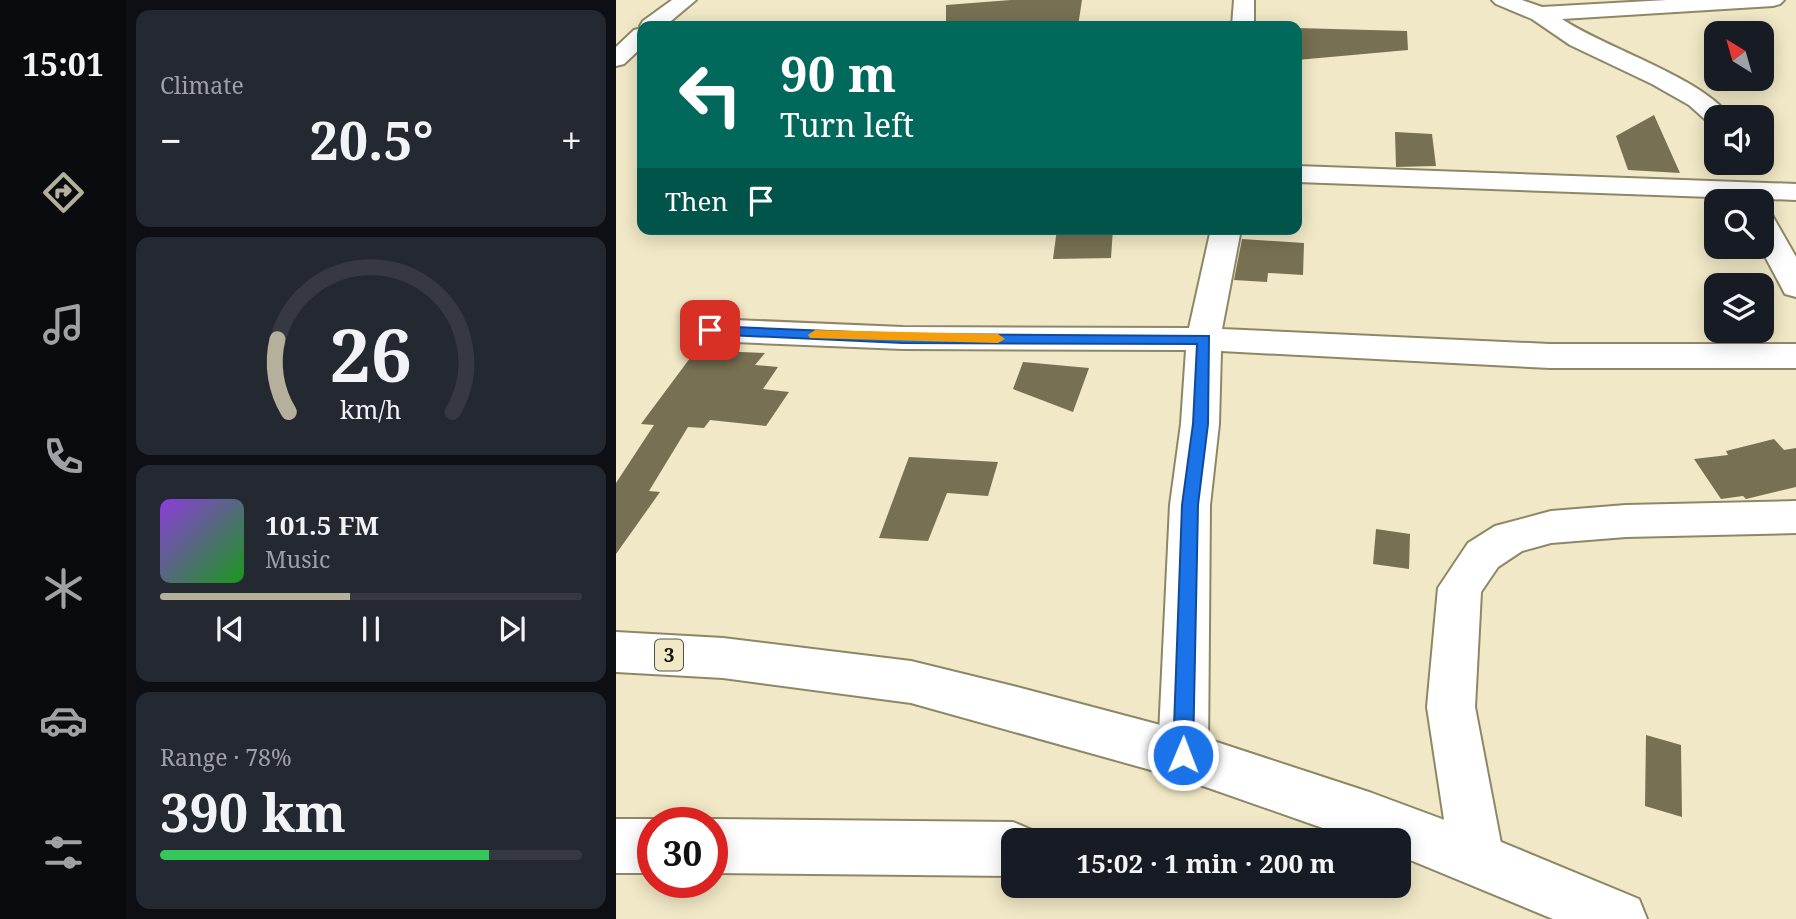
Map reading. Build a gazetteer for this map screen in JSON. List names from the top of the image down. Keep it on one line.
{"streets":{"main road":["3"]},"north":"top left","page":{"tabs":"15:01","tile":["Climate",["Range · 78%","390 km"]],"turn":["90 m","Turn left"],"heat":["−","20.5°","+"],"then":"Then","song":["101.5 FM","Music"],"limit":"30","trip":"15:02 · 1 min · 200 m","gauge":["26","km/h"]}}
